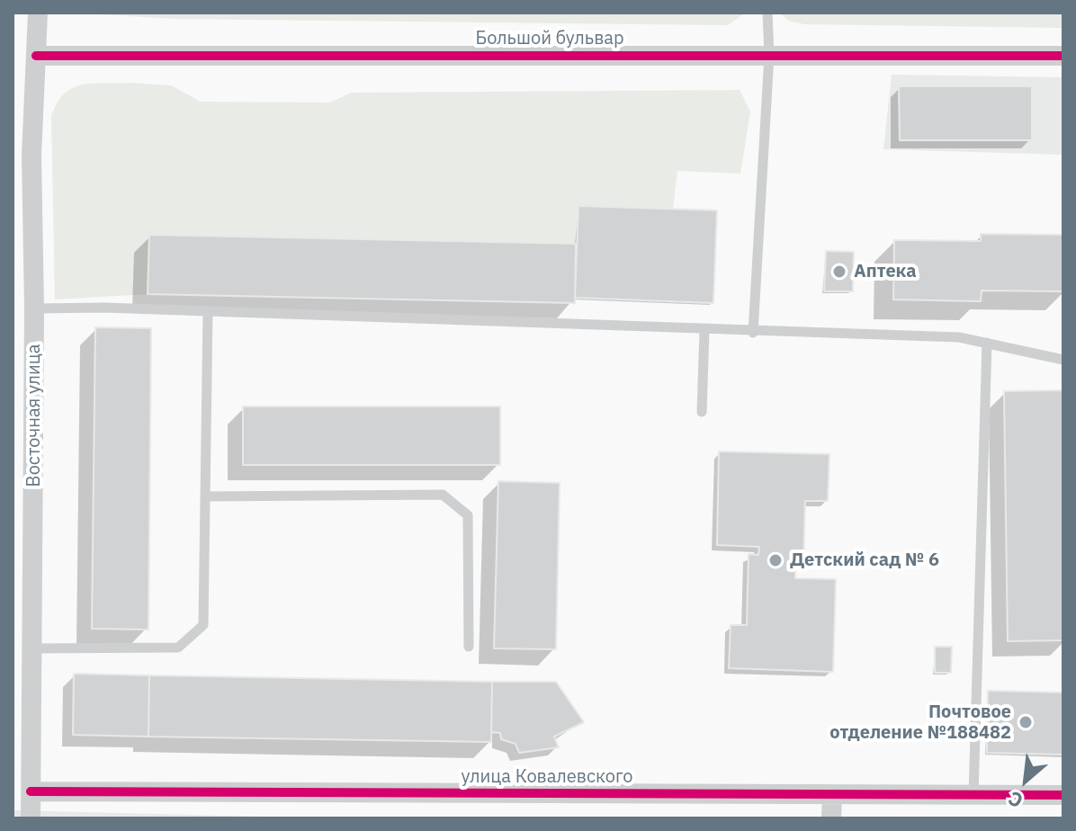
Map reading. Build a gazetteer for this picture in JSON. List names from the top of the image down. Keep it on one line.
{"streets":{"street":["Большой бульвар","Восточная улица","улица Ковалевского"]},"crossings":[["Большой бульвар","Восточная улица"],["Восточная улица","улица Ковалевского"]],"places":["Аптека","Детский сад № 6","Почтовое отделение №188482"],"north":"bottom left"}
